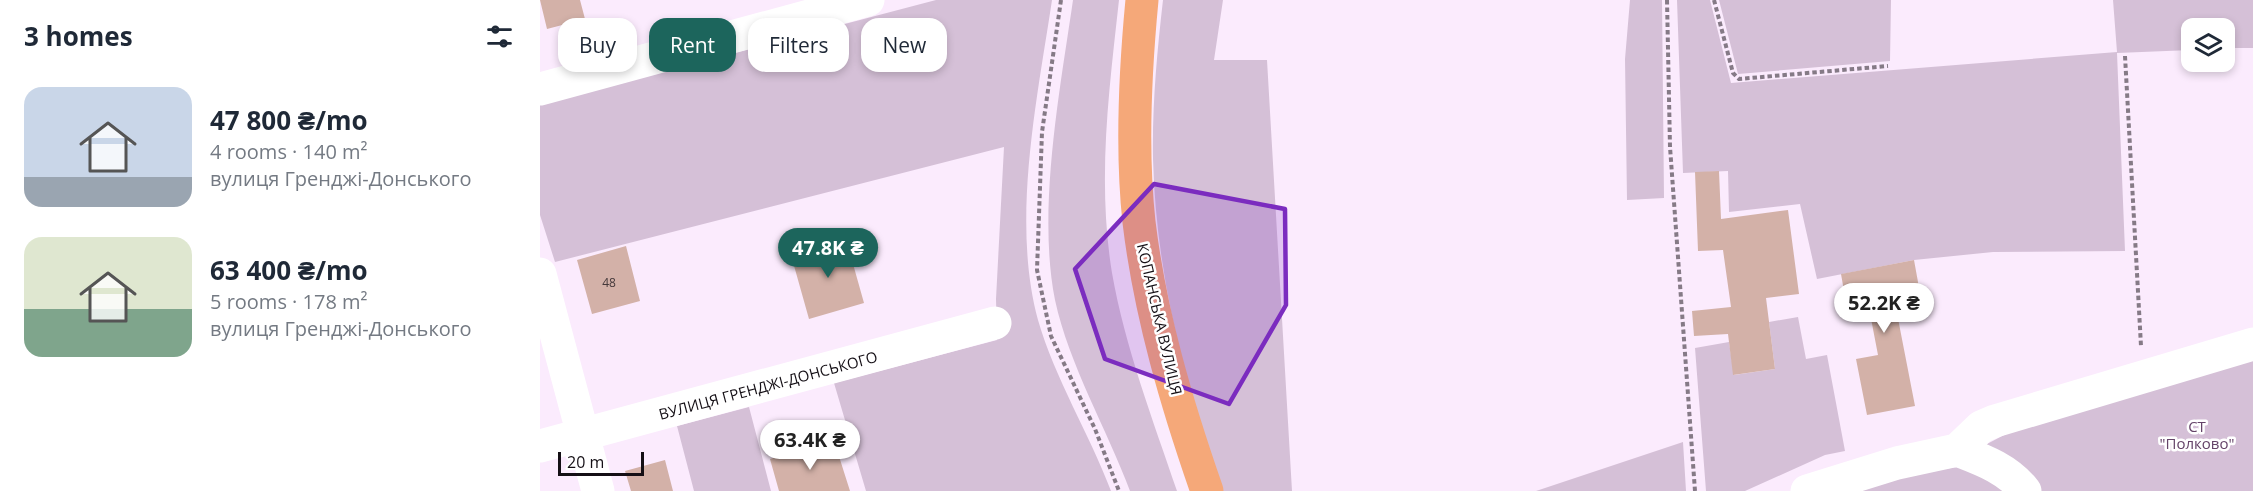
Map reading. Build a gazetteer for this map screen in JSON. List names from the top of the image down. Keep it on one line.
{"streets":{"highway":["КОПАНСЬКА ВУЛИЦЯ"],"street":["ВУЛИЦЯ ГРЕНДЖІ-ДОНСЬКОГО"]},"parks":["СТ \"Полково\""],"house_numbers":["48"],"scale_bar":"20 m","page":{"heading":"3 homes","chip":["Buy","Rent","Filters","New"],"list":[{"name":"47 800 ₴/mo","note":"4 rooms · 140 m² · вулиця Гренджі-Донського"},{"name":"63 400 ₴/mo","note":"5 rooms · 178 m² · вулиця Гренджі-Донського"}],"price":["47.8K ₴","52.2K ₴","63.4K ₴"],"scale":"20 m"}}
